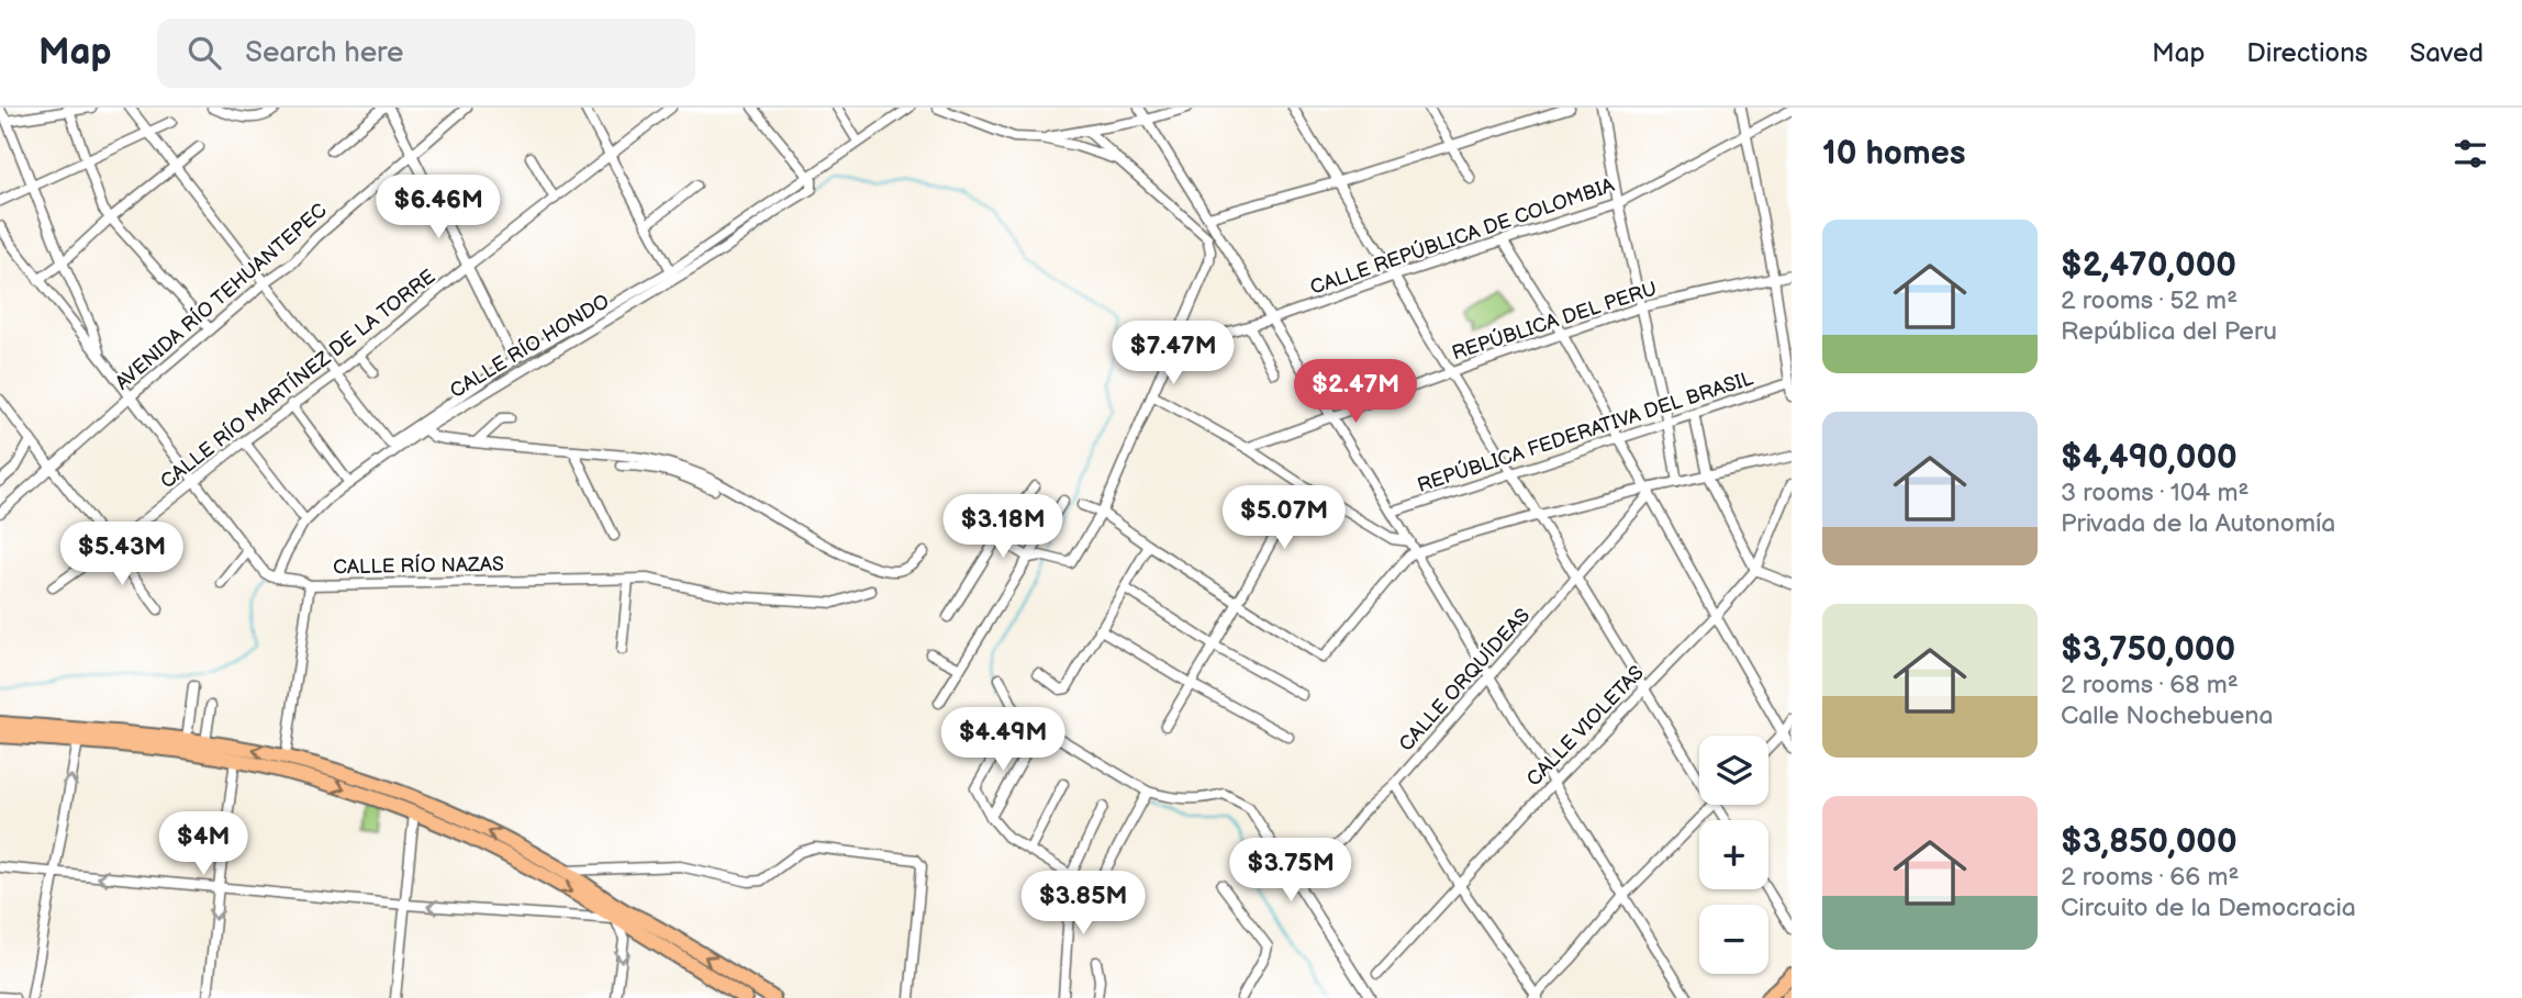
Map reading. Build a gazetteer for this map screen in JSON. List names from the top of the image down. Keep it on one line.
{"streets":{"street":["CALLE REPÚBLICA DE COLOMBIA","AVENIDA RÍO TEHUANTEPEC","REPÚBLICA DEL PERU","CALLE RÍO HONDO","CALLE RÍO MARTÍNEZ DE LA TORRE","REPÚBLICA FEDERATIVA DEL BRASIL","CALLE RÍO NAZAS","CALLE ORQUÍDEAS","CALLE VIOLETAS"]},"crossings":[["CALLE RÍO HONDO","CALLE RÍO MARTÍNEZ DE LA TORRE"],["CALLE RÍO HONDO","CALLE RÍO NAZAS"]],"page":{"header":"Map","search":"Search here","nav":["Map","Directions","Saved"],"heading":"10 homes","price":["$6.46M","$7.47M","$2.47M","$5.07M","$3.18M","$5.43M","$4.49M","$4M","$3.75M","$3.85M"],"list":[{"name":"$2,470,000","note":"2 rooms · 52 m² · República del Peru"},{"name":"$4,490,000","note":"3 rooms · 104 m² · Privada de la Autonomía"},{"name":"$3,750,000","note":"2 rooms · 68 m² · Calle Nochebuena"},{"name":"$3,850,000","note":"2 rooms · 66 m² · Circuito de la Democracia"}],"map_buttons":["+","−"]}}
